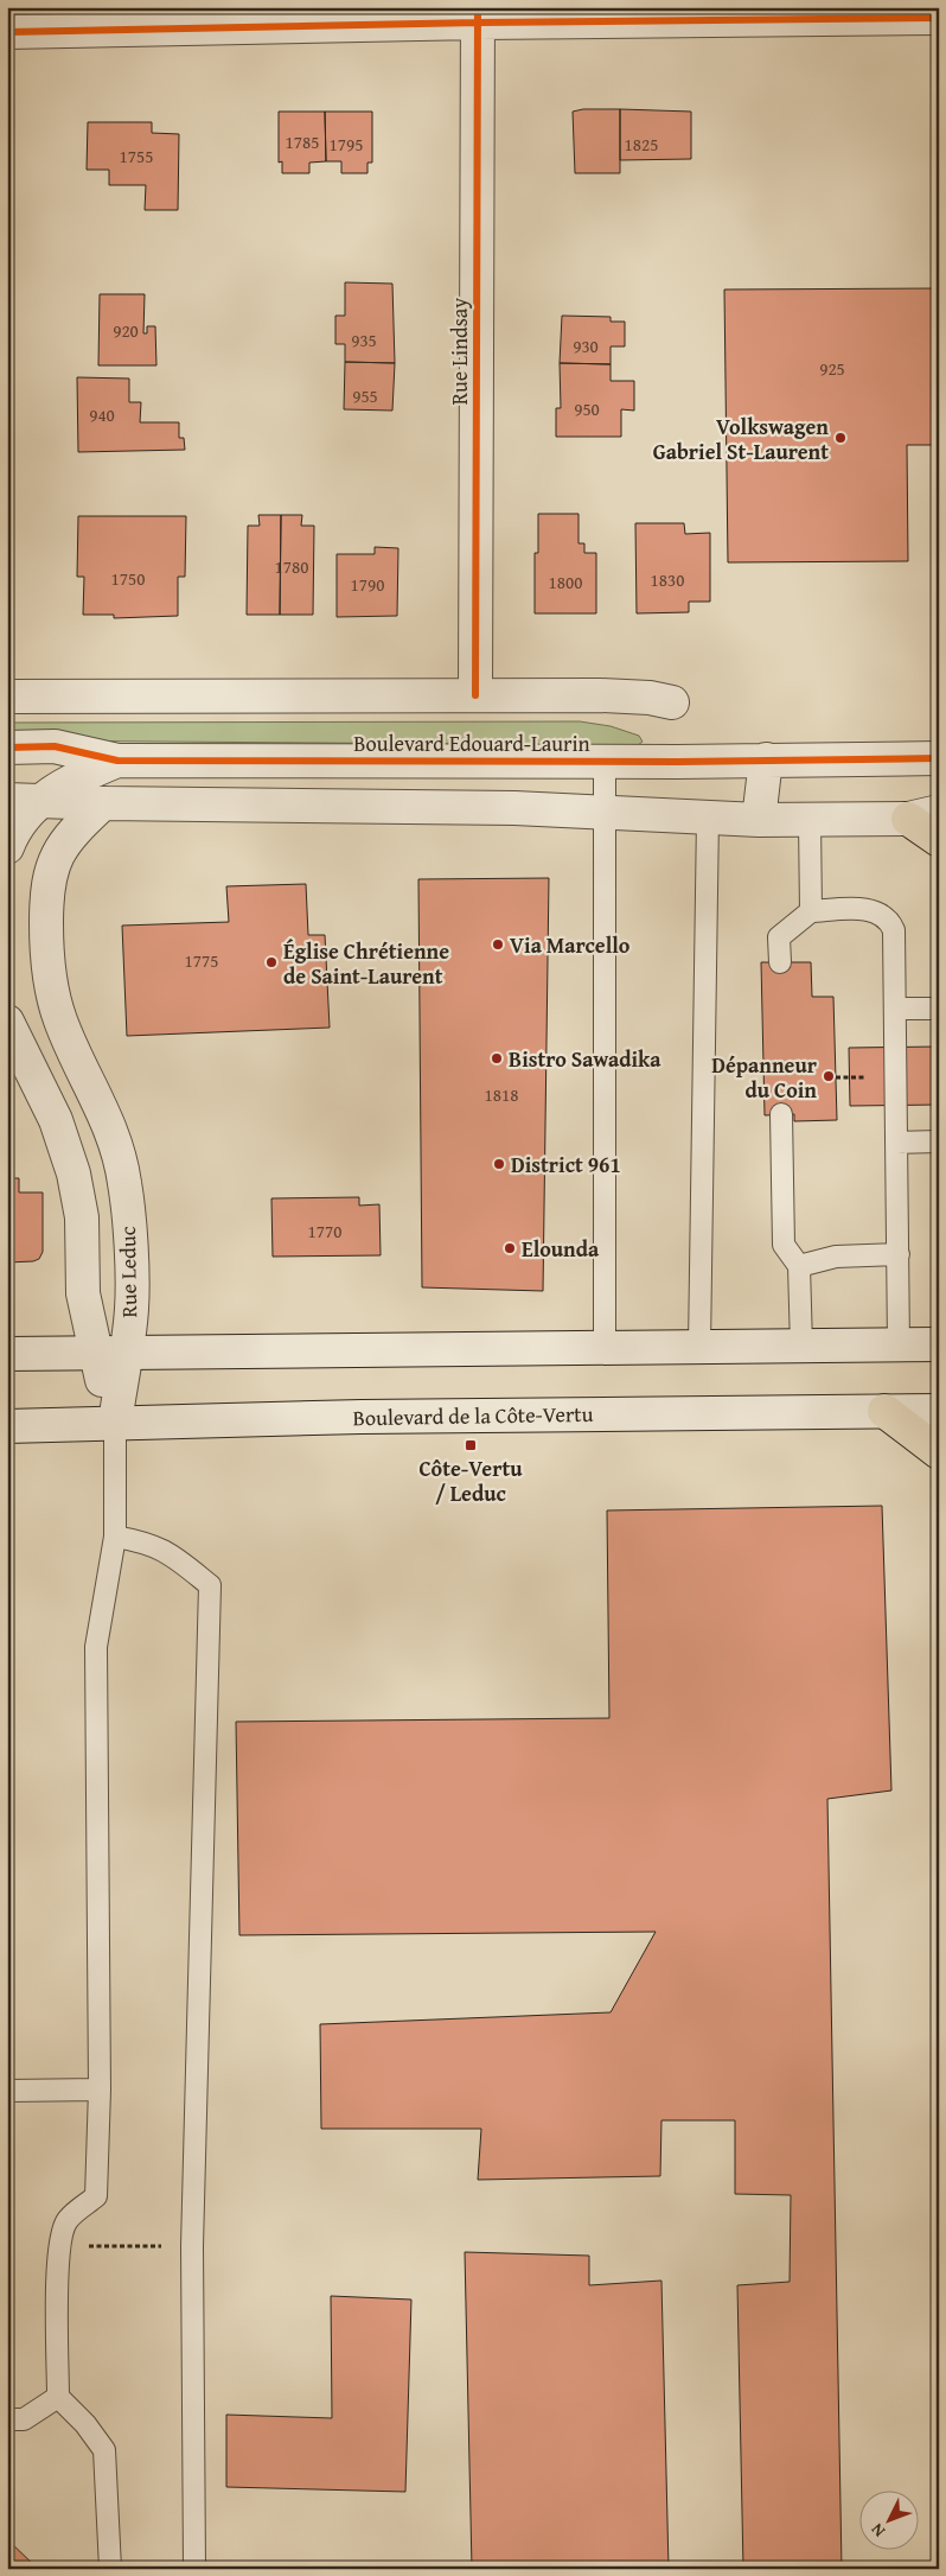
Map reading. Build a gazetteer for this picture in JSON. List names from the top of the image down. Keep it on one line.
{"streets":{"street":["Rue Lindsay","Boulevard Edouard-Laurin","Rue Leduc","Boulevard de la Côte-Vertu"]},"crossings":[["Rue Leduc","Boulevard de la Côte-Vertu"]],"places":{"other":["Volkswagen Gabriel St-Laurent","Via Marcello","Église Chrétienne de Saint-Laurent","Bistro Sawadika","Dépanneur du Coin","District 961","Elounda"],"transit":["Côte-Vertu / Leduc"]},"house_numbers":["1785","1795","1825","1755","920","935","930","925","955","950","940","1780","1750","1830","1800","1790","1775","1818","1770"],"north":"bottom left"}
